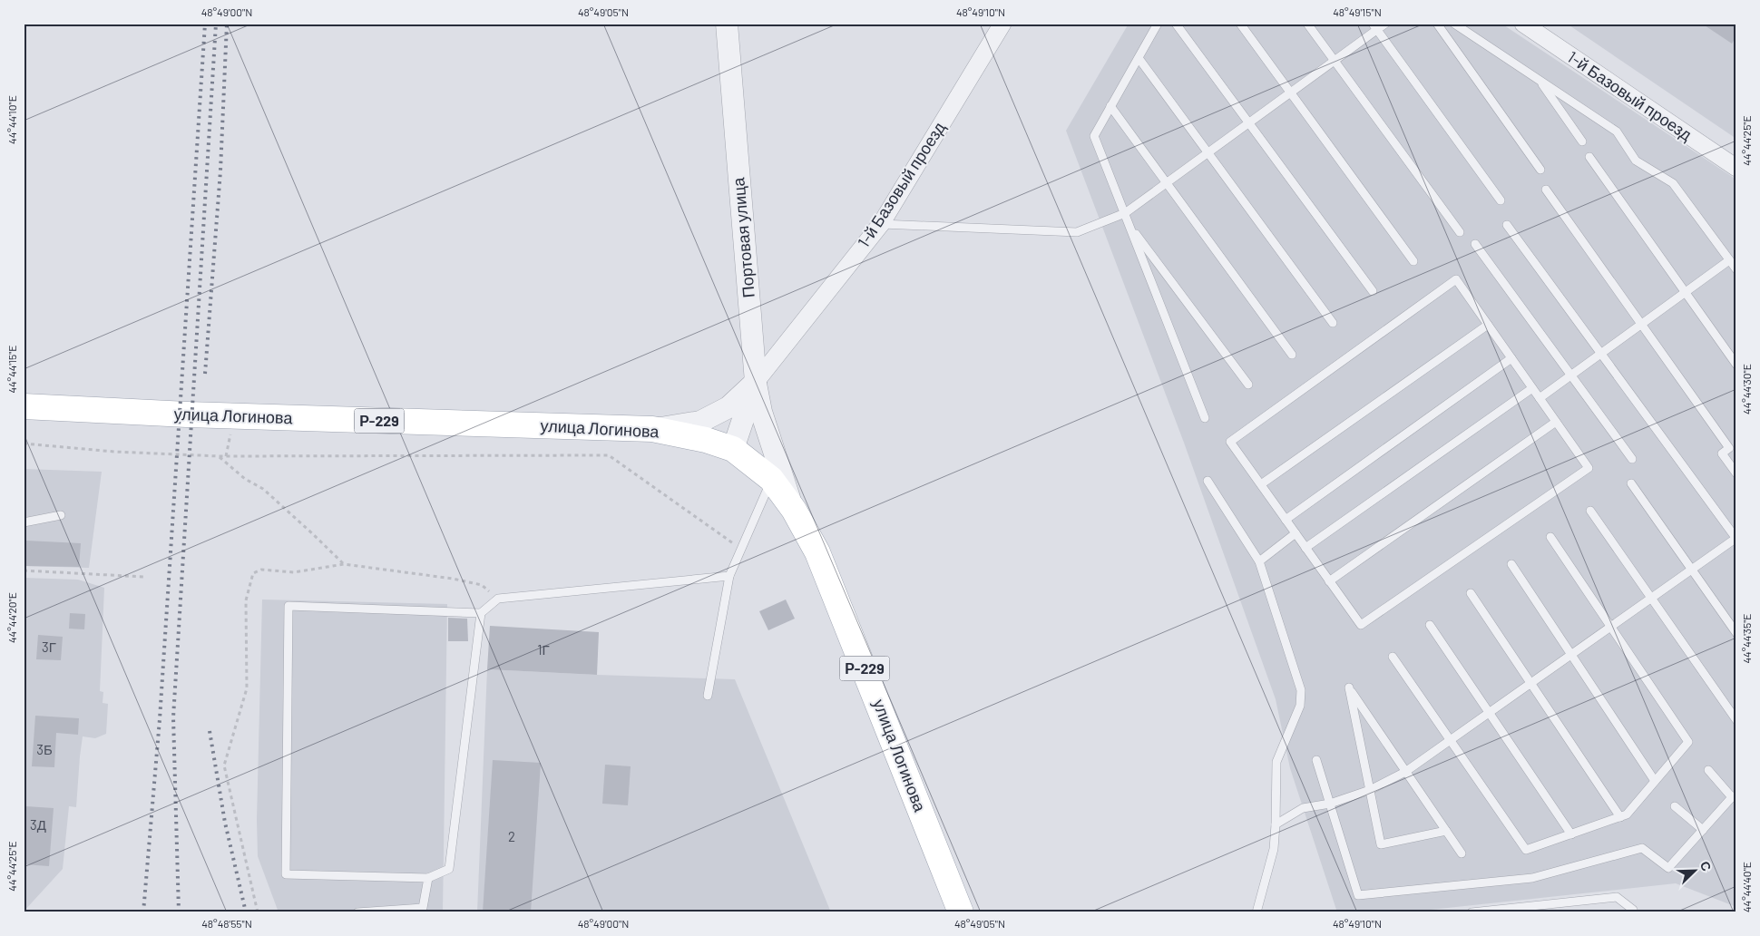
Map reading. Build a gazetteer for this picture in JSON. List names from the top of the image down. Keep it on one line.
{"streets":{"main road":["улица Логинова","Р-229"],"street":["1-й Базовый проезд","Портовая улица"]},"crossings":[["1-й Базовый проезд","Портовая улица"],["Портовая улица","улица Логинова"]],"house_numbers":["3Г","1Г","3Б","3Д","2"],"north":"top right","coordinates":["48°49'00\"N","48°49'05\"N","48°49'10\"N","48°49'15\"N","44°44'10\"E","44°44'25\"E","44°44'15\"E","44°44'30\"E","44°44'20\"E","44°44'35\"E","44°44'40\"E","48°48'55\"N"]}
